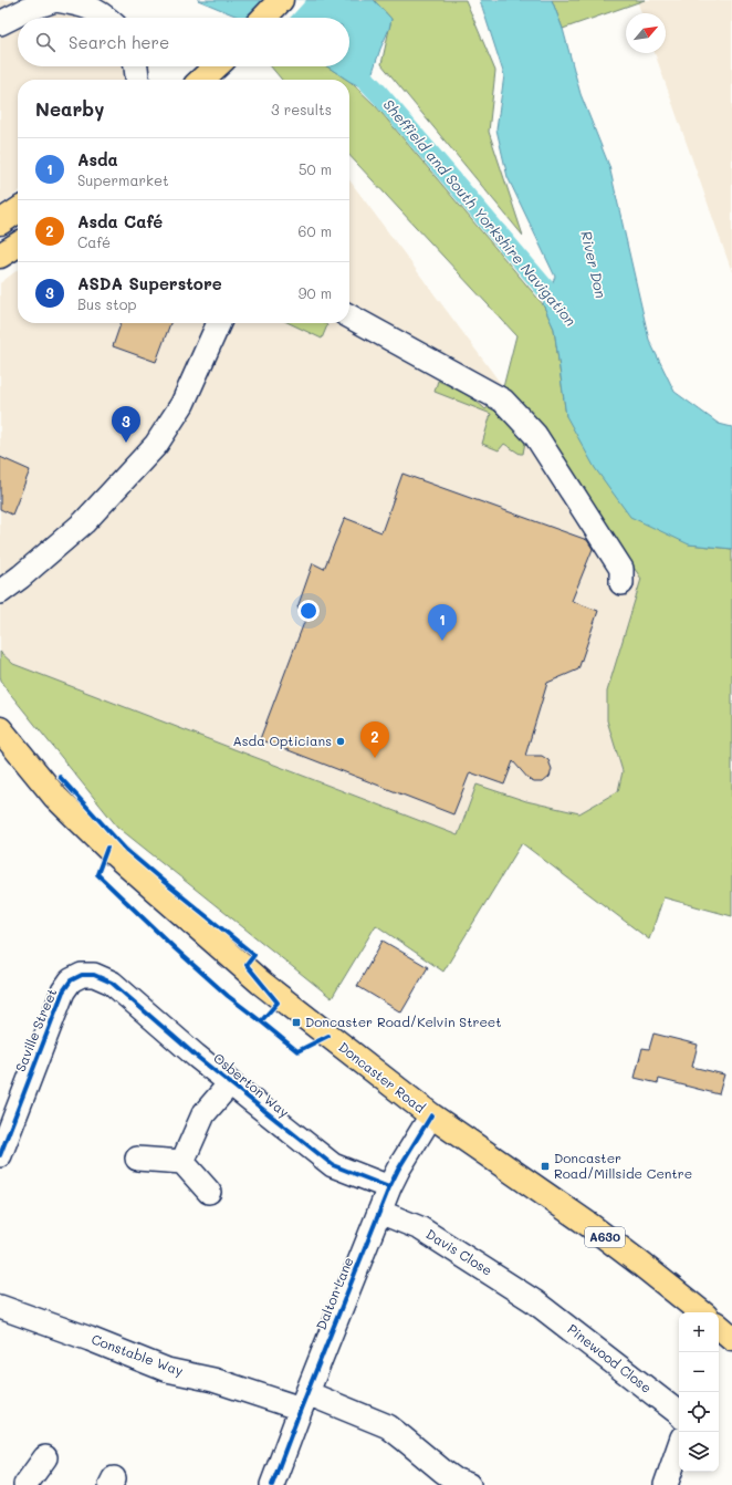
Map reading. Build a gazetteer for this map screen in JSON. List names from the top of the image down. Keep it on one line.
{"streets":{"main road":["Doncaster Road","A630"],"street":["Saville Street","Osberton Way","Davis Close","Dalton Lane","Constable Way","Pinewood Close"]},"crossings":[["Saville Street","Osberton Way"],["Doncaster Road","Dalton Lane"],["Osberton Way","Dalton Lane"],["Davis Close","Dalton Lane"],["Davis Close","Pinewood Close"],["Dalton Lane","Constable Way"]],"water":["Sheffield and South Yorkshire Navigation","River Don"],"places":{"other":["Asda Opticians"],"transit":["Doncaster Road/Kelvin Street","Doncaster Road/Millside Centre"]},"north":"top right","page":{"search":"Search here","heading":["Nearby","3 results"],"list":[{"mark":"1","name":"Asda","note":"Supermarket","value":"50 m"},{"mark":"2","name":"Asda Café","note":"Café","value":"60 m"},{"mark":"3","name":"ASDA Superstore","note":"Bus stop","value":"90 m"}],"pins":["3","1","2"],"map_buttons":["+","−"]}}
